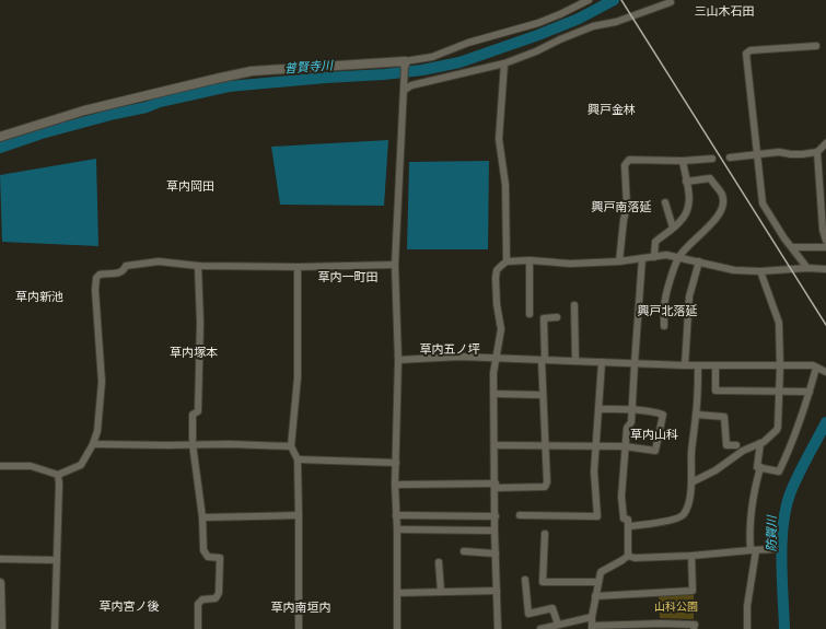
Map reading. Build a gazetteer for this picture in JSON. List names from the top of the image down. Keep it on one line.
{"districts":["三山木石田","興戸金林","草内岡田","興戸南落延","草内一町田","草内新池","興戸北落延","草内五ノ坪","草内塚本","草内山科","草内宮ノ後","草内南垣内"],"water":["普賢寺川","防賀川"],"parks":["山科公園"]}
